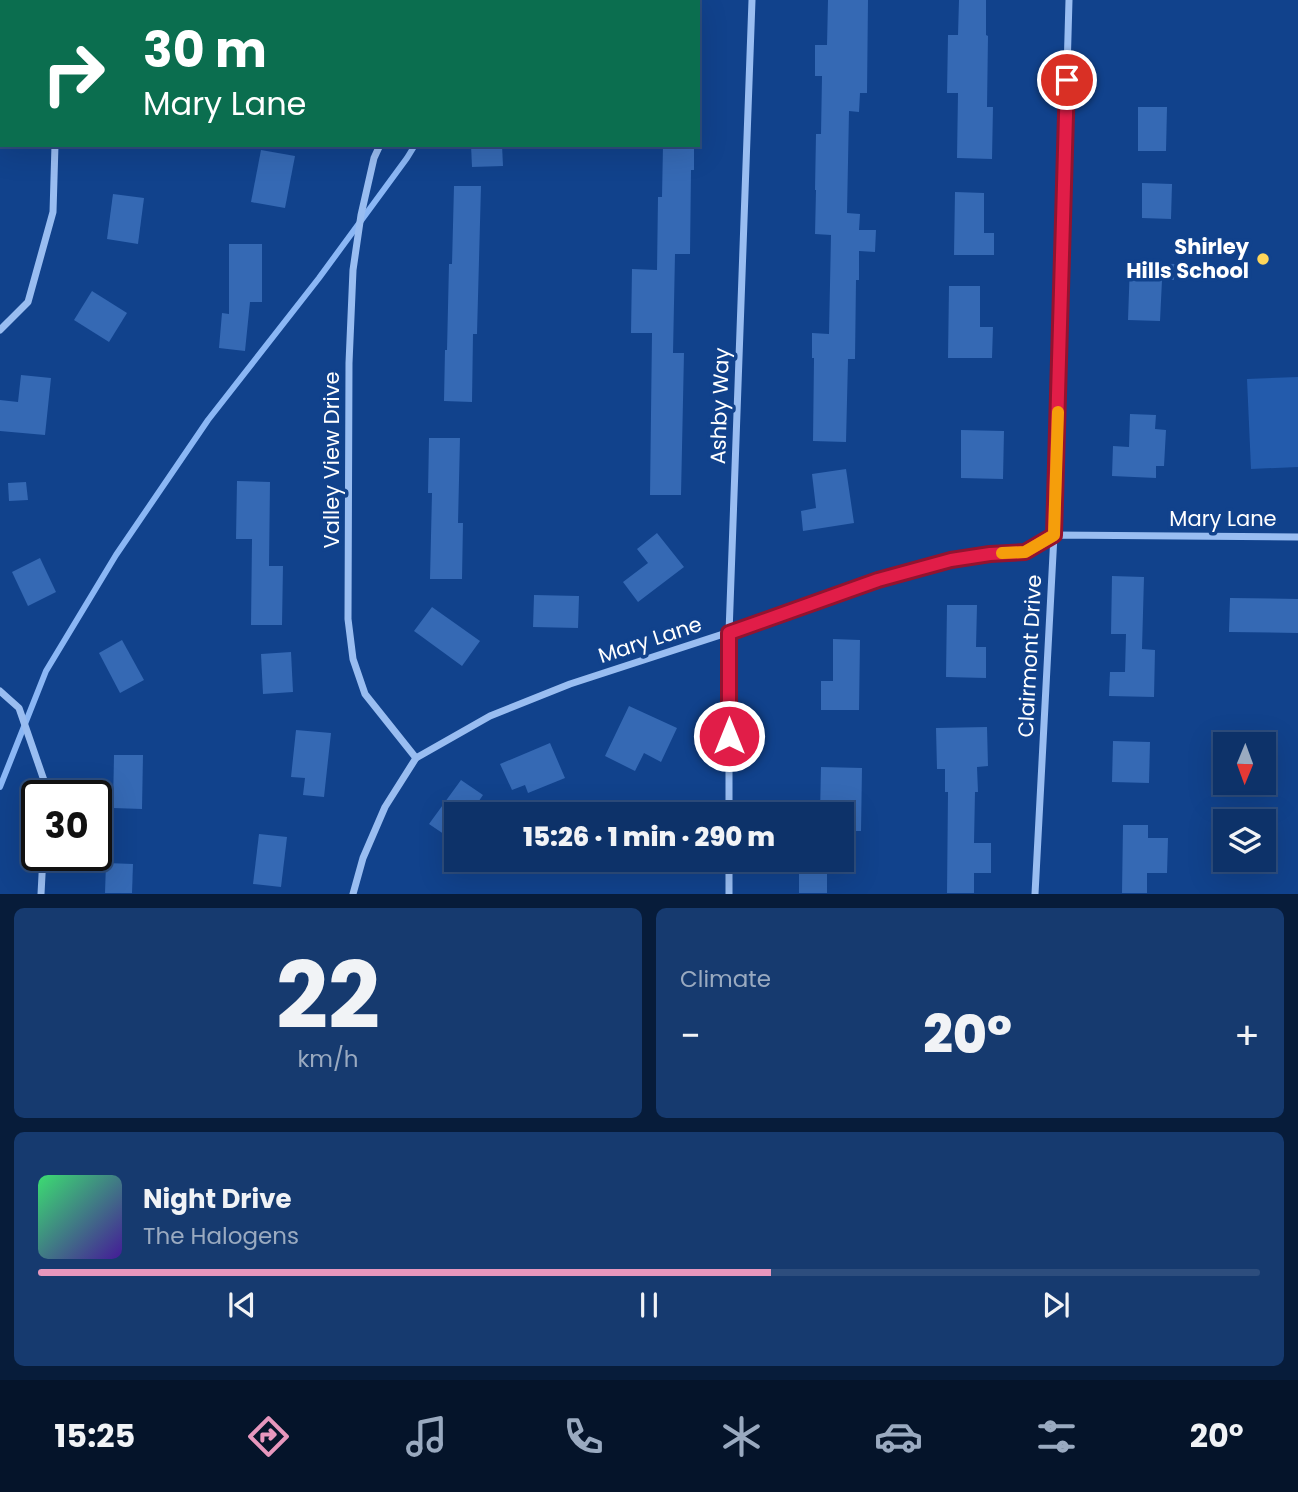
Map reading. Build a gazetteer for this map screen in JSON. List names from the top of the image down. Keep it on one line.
{"streets":{"street":["Ashby Way","Valley View Drive","Mary Lane","Clairmont Drive"]},"crossings":[["Ashby Way","Mary Lane"],["Valley View Drive","Mary Lane"],["Mary Lane","Clairmont Drive"]],"places":["Shirley Hills School"],"north":"bottom","page":{"turn":["30 m","Mary Lane"],"limit":"30","trip":"15:26 · 1 min · 290 m","tile":[["22","km/h"],"Climate"],"heat":["−","20°","+"],"song":["Night Drive","The Halogens"],"tabs":["15:25","20°"]}}
